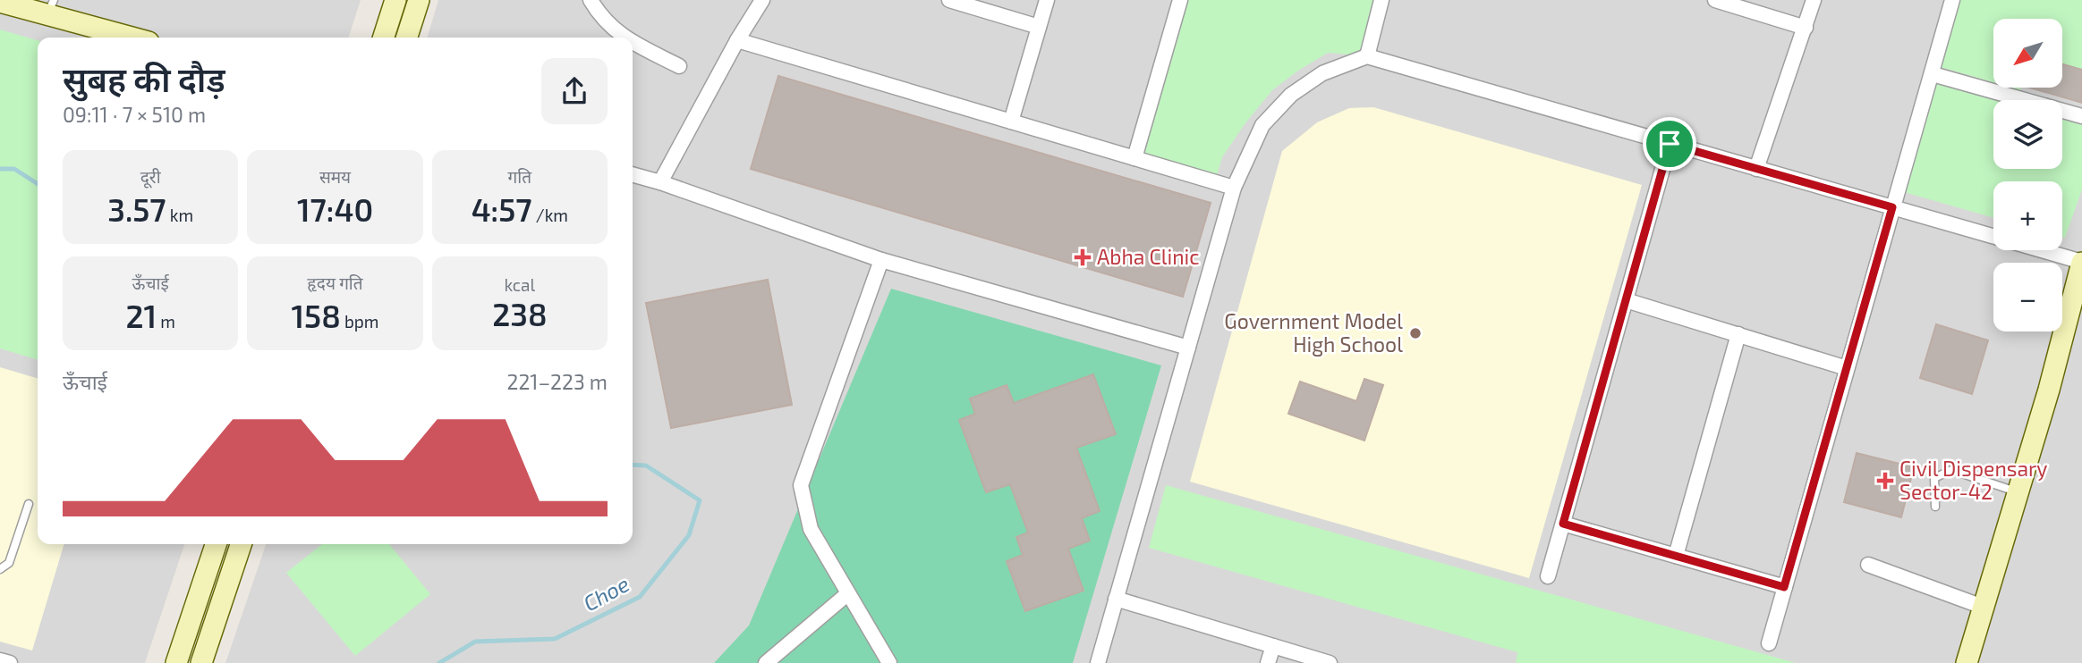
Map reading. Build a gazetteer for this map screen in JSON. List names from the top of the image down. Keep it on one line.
{"water":["Choe"],"places":{"health":["Abha Clinic","Civil Dispensary Sector-42"],"other":["Government Model High School"]},"north":"bottom left","page":{"map_buttons":["+","−"],"heading":["सुबह की दौड़","09:11 · 7 × 510 m"],"stats":[["दूरी","3.57 km"],["समय","17:40"],["गति","4:57 /km"],["ऊँचाई","21 m"],["हृदय गति","158 bpm"],["kcal","238"]],"chart":["ऊँचाई","221–223 m"]}}
